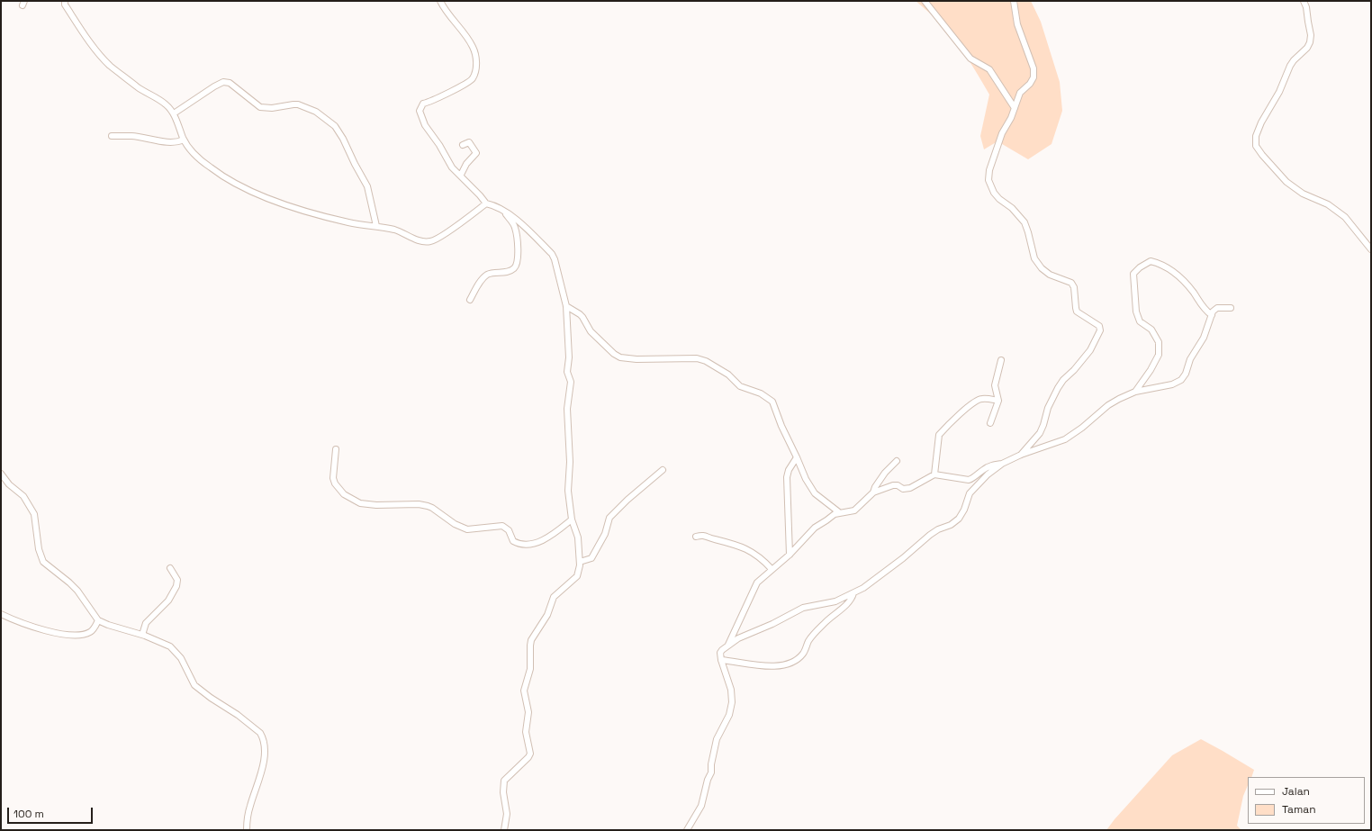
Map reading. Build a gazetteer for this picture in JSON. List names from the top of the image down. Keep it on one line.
{"legend":["Jalan","Taman"],"scale_bar":"100 m"}
